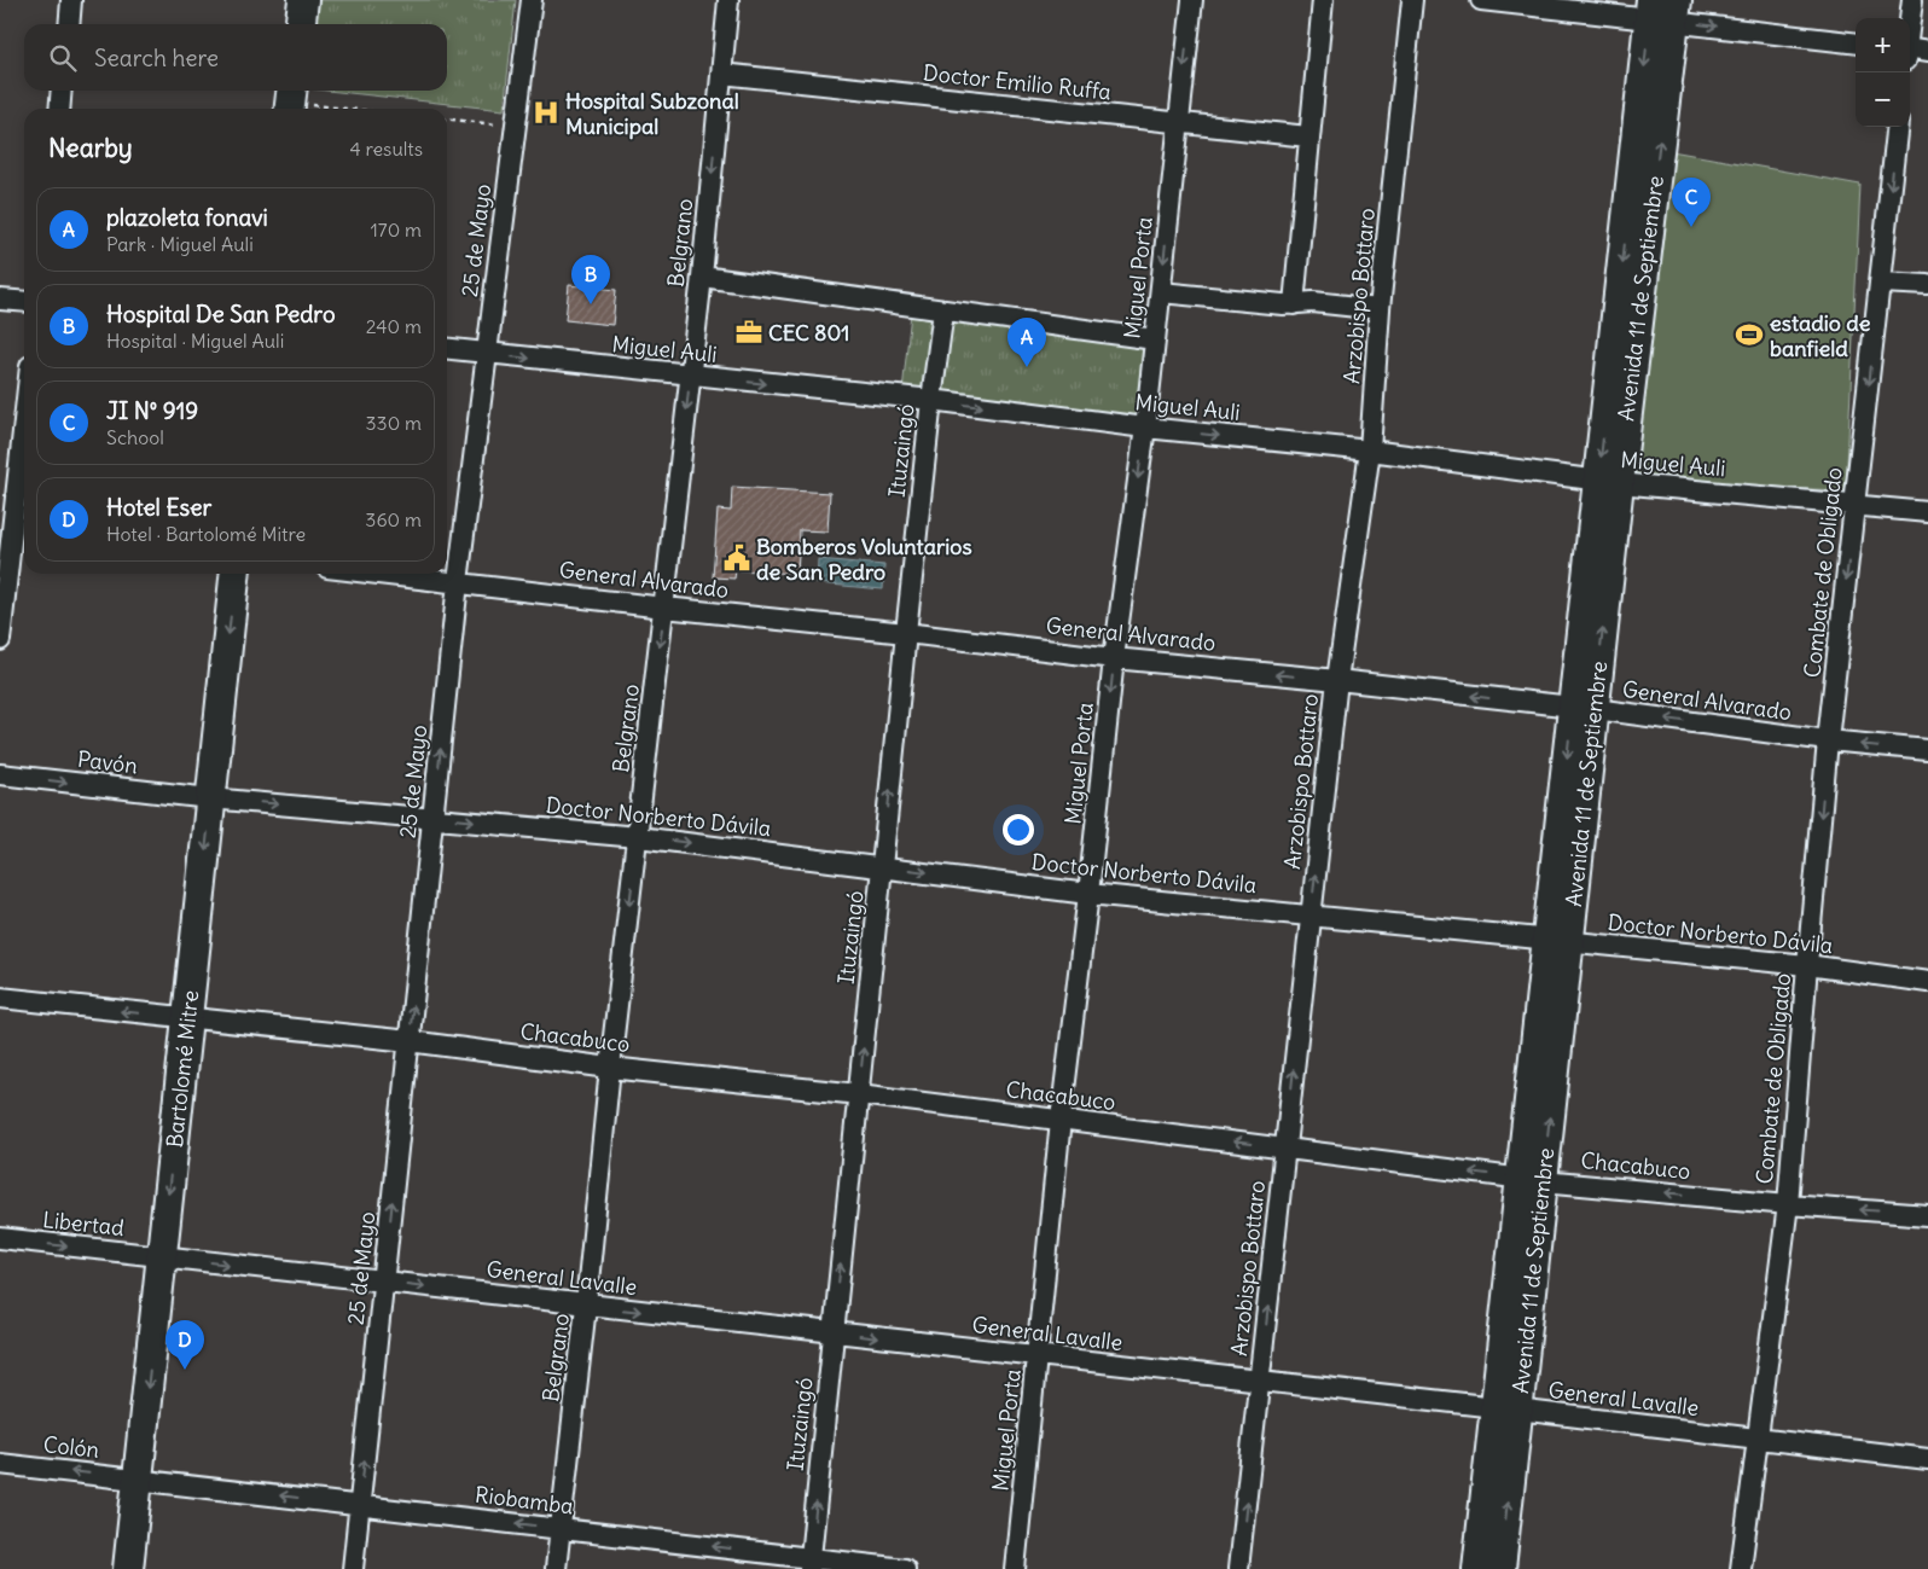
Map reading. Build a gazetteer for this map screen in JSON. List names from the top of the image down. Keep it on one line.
{"streets":{"main road":["Avenida 11 de Septiembre","Bartolomé Mitre"],"street":["Doctor Emilio Ruffa","25 de Mayo","Belgrano","Miguel Porta","Arzobispo Bottaro","Miguel Auli","Ituzaingó","Combate de Obligado","General Alvarado","Pavón","Doctor Norberto Dávila","Chacabuco","Libertad","General Lavalle","Colón","Riobamba"]},"crossings":[["Doctor Emilio Ruffa","Belgrano"],["Doctor Emilio Ruffa","Miguel Porta"],["25 de Mayo","Miguel Auli"],["25 de Mayo","General Alvarado"],["25 de Mayo","Doctor Norberto Dávila"],["25 de Mayo","Chacabuco"],["25 de Mayo","General Lavalle"],["25 de Mayo","Riobamba"],["Belgrano","Miguel Auli"],["Belgrano","General Alvarado"],["Belgrano","Doctor Norberto Dávila"],["Belgrano","Chacabuco"],["Belgrano","General Lavalle"],["Belgrano","Riobamba"],["Miguel Porta","Miguel Auli"],["Miguel Porta","General Alvarado"],["Miguel Porta","Doctor Norberto Dávila"],["Miguel Porta","Chacabuco"],["Miguel Porta","General Lavalle"],["Arzobispo Bottaro","Miguel Auli"],["Arzobispo Bottaro","General Alvarado"],["Arzobispo Bottaro","Doctor Norberto Dávila"],["Arzobispo Bottaro","Chacabuco"],["Arzobispo Bottaro","General Lavalle"],["Avenida 11 de Septiembre","Miguel Auli"],["Avenida 11 de Septiembre","General Alvarado"],["Avenida 11 de Septiembre","Doctor Norberto Dávila"],["Avenida 11 de Septiembre","Chacabuco"],["Avenida 11 de Septiembre","General Lavalle"],["Miguel Auli","Ituzaingó"],["Miguel Auli","Combate de Obligado"],["Ituzaingó","General Alvarado"],["Ituzaingó","Doctor Norberto Dávila"],["Ituzaingó","Chacabuco"],["Ituzaingó","General Lavalle"],["Ituzaingó","Riobamba"],["Combate de Obligado","General Alvarado"],["Combate de Obligado","Doctor Norberto Dávila"],["Combate de Obligado","Chacabuco"],["Combate de Obligado","General Lavalle"],["Pavón","Doctor Norberto Dávila"],["Pavón","Bartolomé Mitre"],["Doctor Norberto Dávila","Bartolomé Mitre"],["Chacabuco","Bartolomé Mitre"],["Bartolomé Mitre","Libertad"],["Bartolomé Mitre","General Lavalle"],["Bartolomé Mitre","Colón"],["Bartolomé Mitre","Riobamba"],["Libertad","General Lavalle"],["Colón","Riobamba"]],"one_way":["25 de Mayo","Belgrano","Arzobispo Bottaro","Ituzaingó","Combate de Obligado","General Alvarado","Pavón","Doctor Norberto Dávila","Chacabuco","Bartolomé Mitre","Libertad","General Lavalle","Colón","Riobamba"],"places":{"hospital":["Hospital Subzonal Municipal"],"office":["CEC 801"],"sports":["estadio de banfield"],"public building":["Bomberos Voluntarios de San Pedro"]},"page":{"map_buttons":["+","−"],"search":"Search here","heading":["Nearby","4 results"],"pins":["C","B","A","D"],"list":[{"mark":"A","name":"plazoleta fonavi","note":"Park · Miguel Auli","value":"170 m"},{"mark":"B","name":"Hospital De San Pedro","note":"Hospital · Miguel Auli","value":"240 m"},{"mark":"C","name":"JI N° 919","note":"School","value":"330 m"},{"mark":"D","name":"Hotel Eser","note":"Hotel · Bartolomé Mitre","value":"360 m"}]}}
